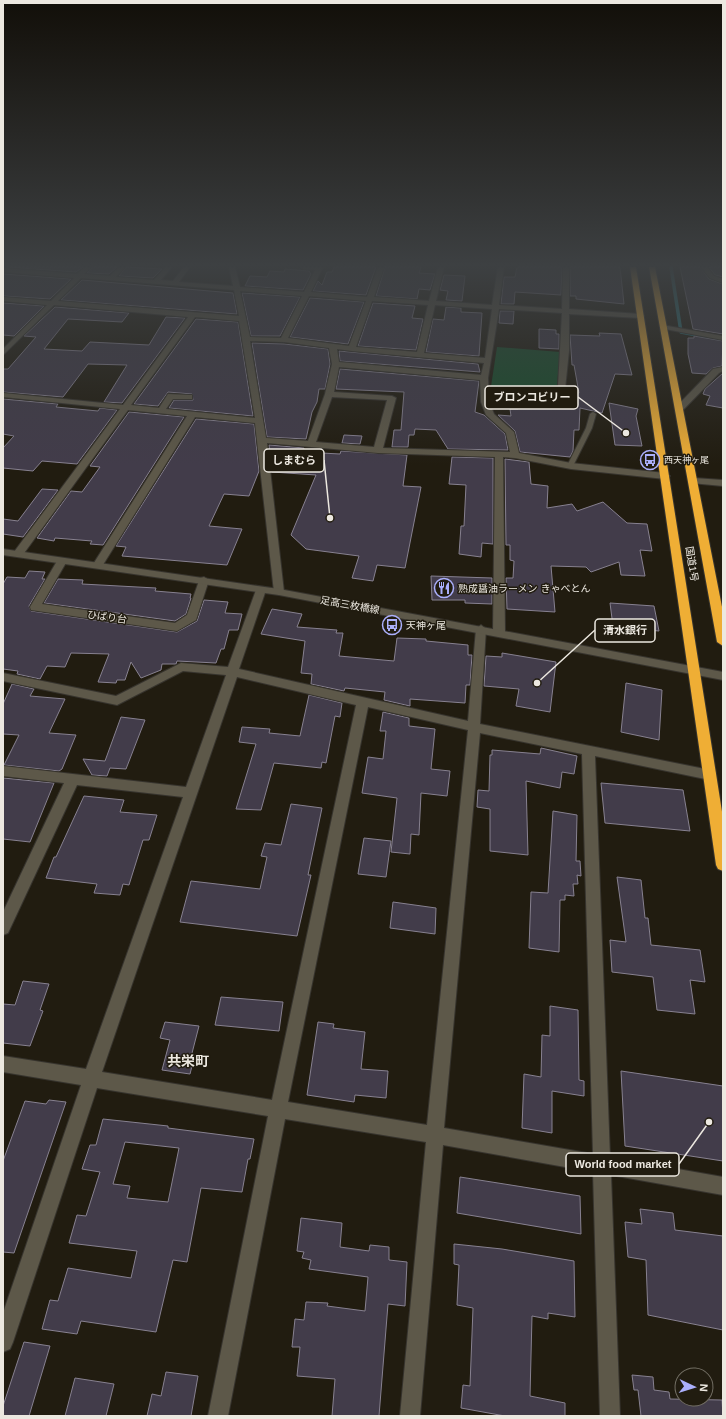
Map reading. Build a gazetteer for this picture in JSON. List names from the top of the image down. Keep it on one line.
{"streets":{"highway":["国道1号"],"street":["足高三枚橋線","ひばり台"]},"crossings":[["国道1号","足高三枚橋線"],["足高三枚橋線","ひばり台"]],"districts":["共栄町"],"places":{"other":["ブロンコビリー","しまむら","清水銀行","World food market"],"bus stop":["西天神ヶ尾","天神ヶ尾"],"restaurant":["熟成醤油ラーメン きゃべとん"]},"north":"right"}
